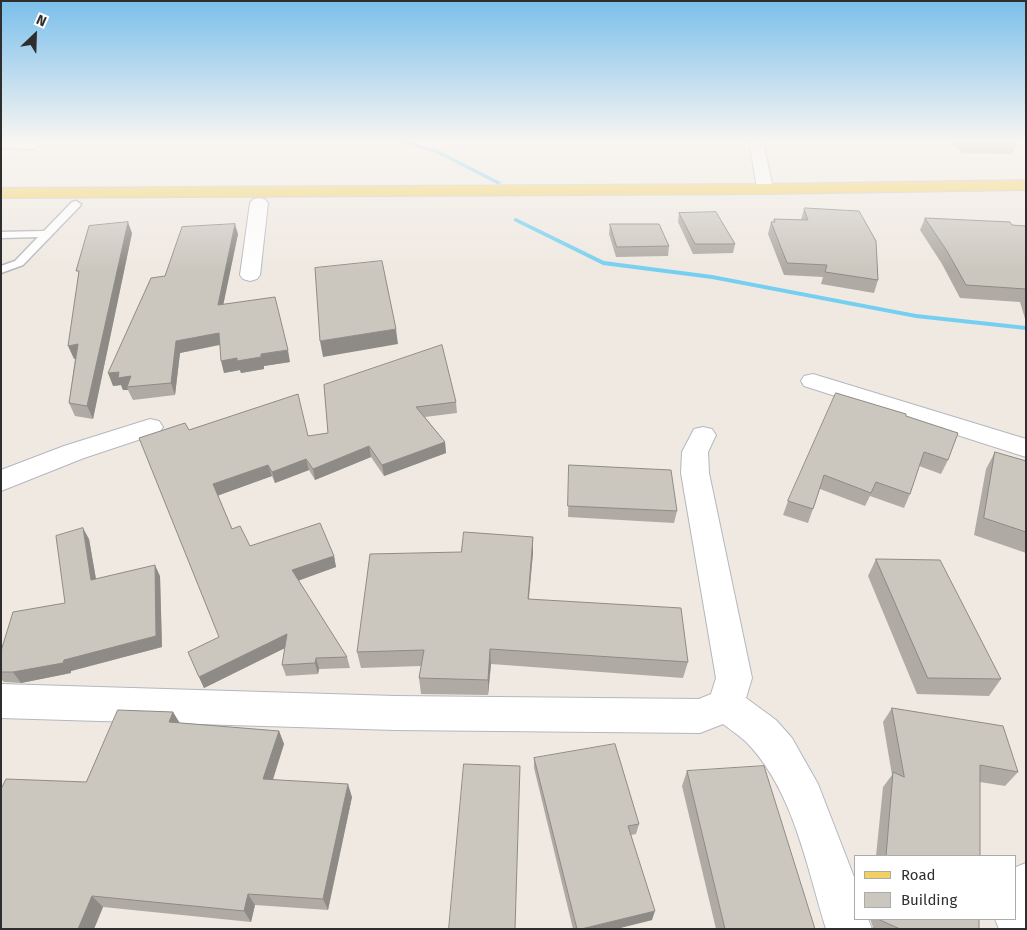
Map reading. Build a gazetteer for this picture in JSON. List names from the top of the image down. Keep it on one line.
{"legend":["Road","Building"],"north":"top right"}
